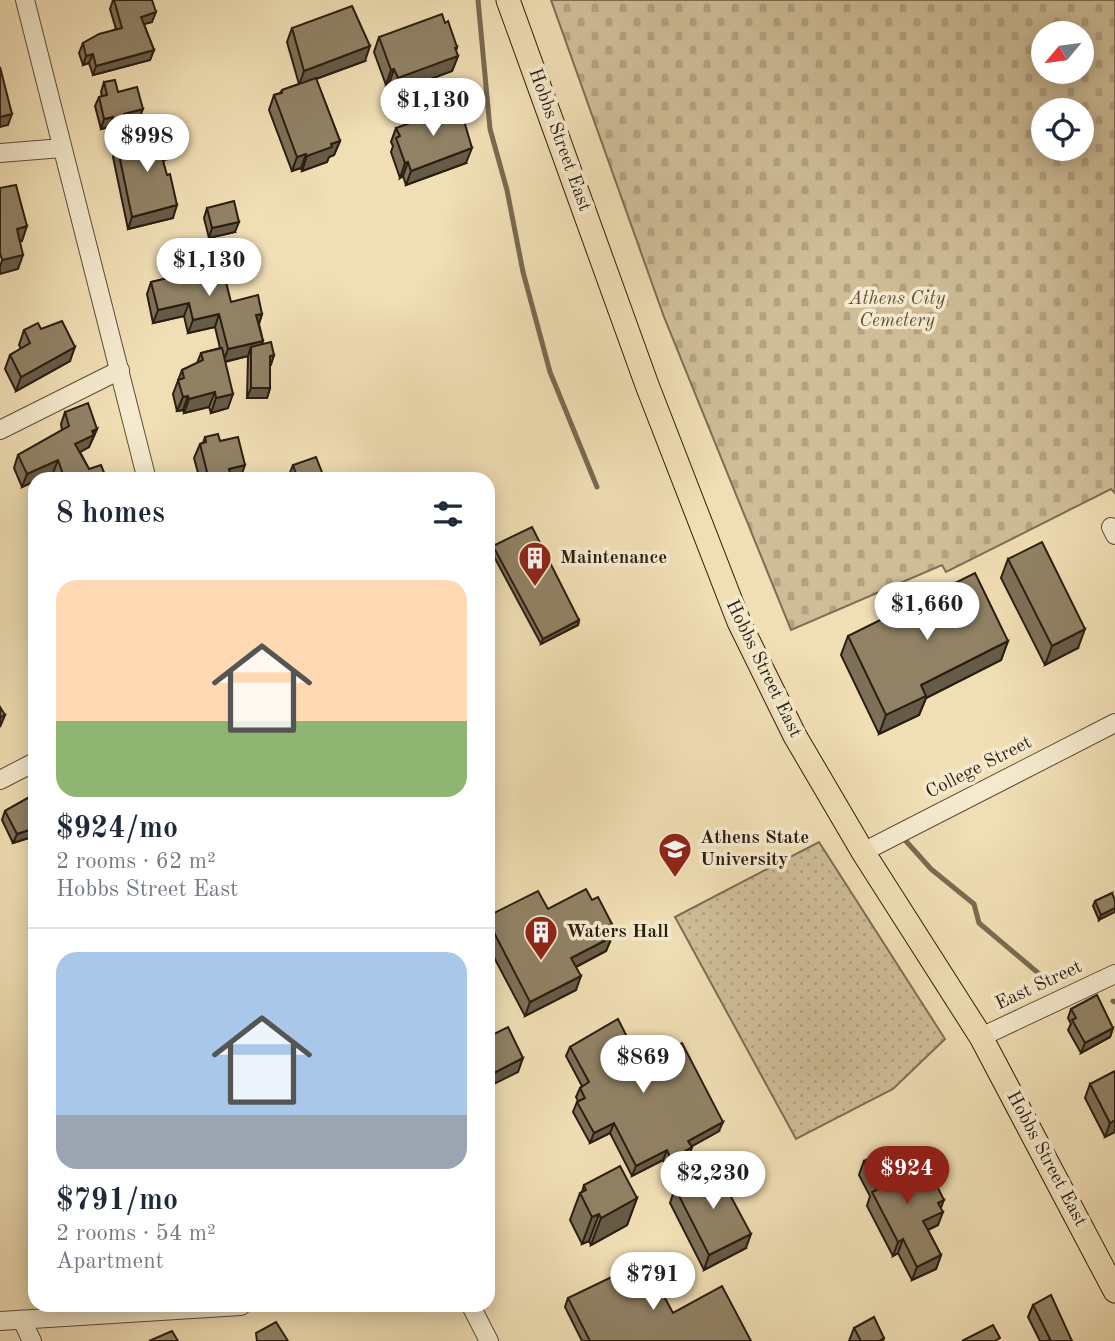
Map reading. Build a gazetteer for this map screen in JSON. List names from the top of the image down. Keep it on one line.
{"streets":{"main road":["Hobbs Street East"],"street":["College Street","East Street"]},"crossings":[["Hobbs Street East","College Street"],["Hobbs Street East","East Street"]],"parks":["Athens City Cemetery"],"places":{"building":["Maintenance","Waters Hall"],"school or university":["Athens State University"]},"north":"bottom left","page":{"price":["$1,130","$998","$1,130","$1,660","$869","$924","$2,230","$791"],"heading":"8 homes","list":[{"name":"$924/mo","note":"2 rooms · 62 m² · Hobbs Street East"},{"name":"$791/mo","note":"2 rooms · 54 m² · Apartment"}]}}
